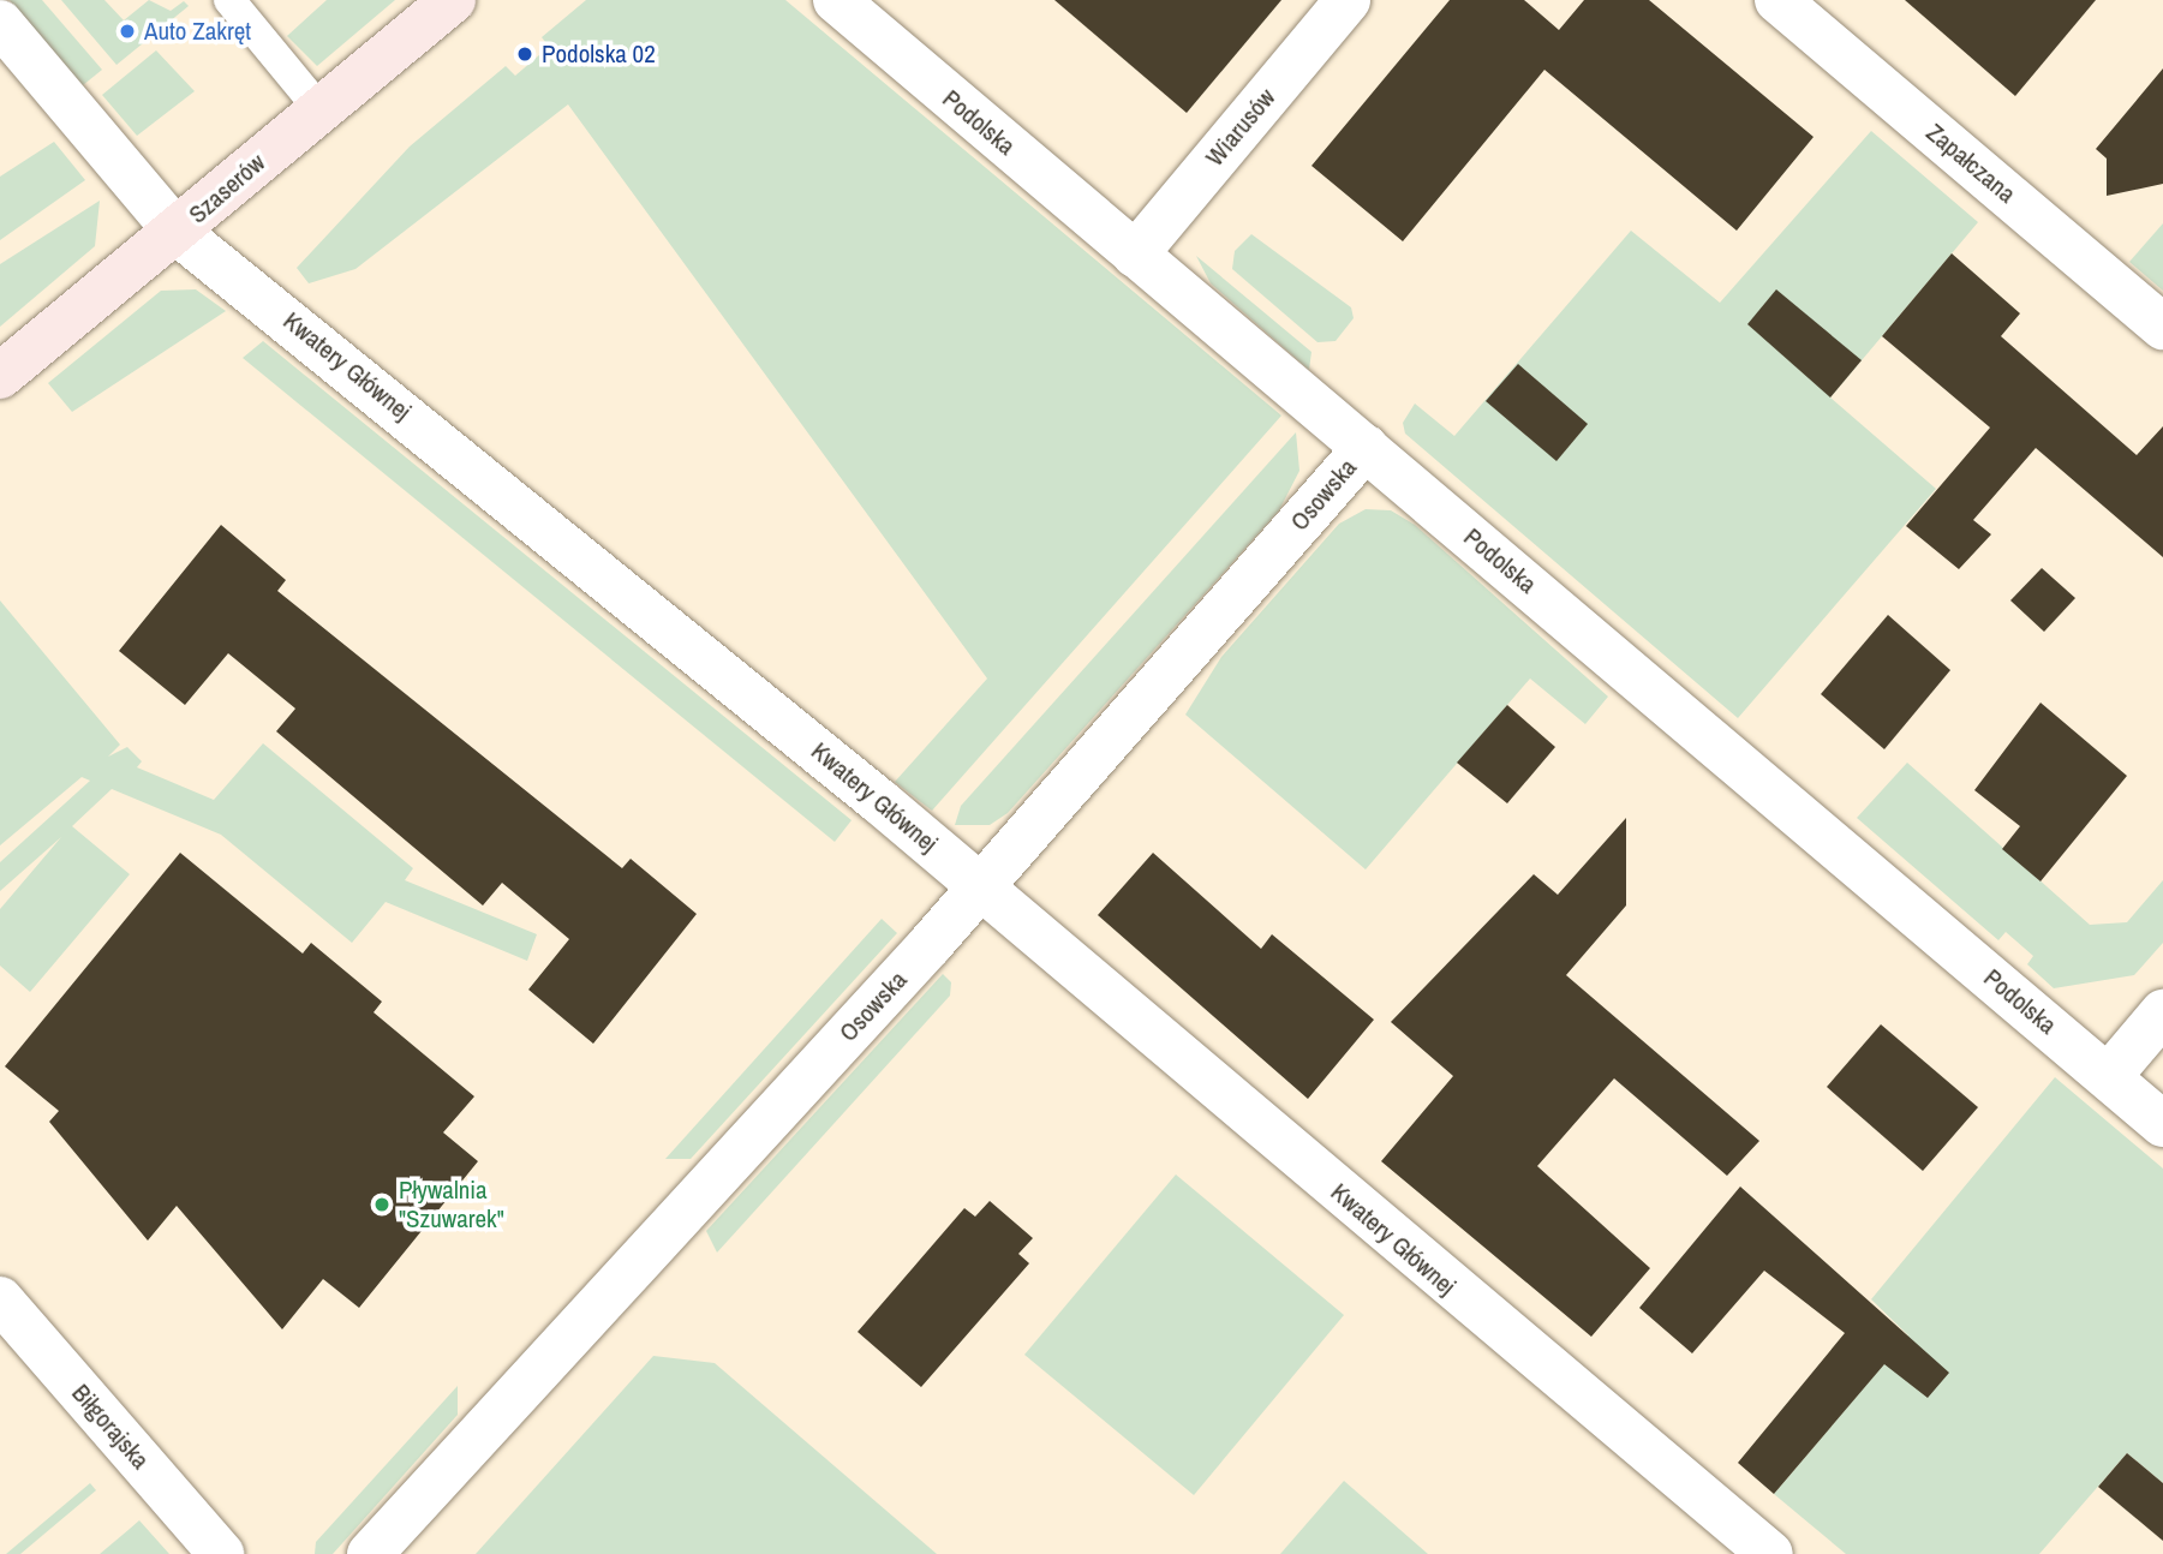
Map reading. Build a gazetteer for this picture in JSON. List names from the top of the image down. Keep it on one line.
{"streets":{"street":["Podolska","Wiarusów","Zapałczana","Szaserów","Kwatery Głównej","Osowska","Biłgorajska"]},"crossings":[["Podolska","Wiarusów"],["Podolska","Osowska"],["Szaserów","Kwatery Głównej"],["Kwatery Głównej","Osowska"]],"places":["Auto Zakręt","Podolska 02","Pływalnia \"Szuwarek\""]}
